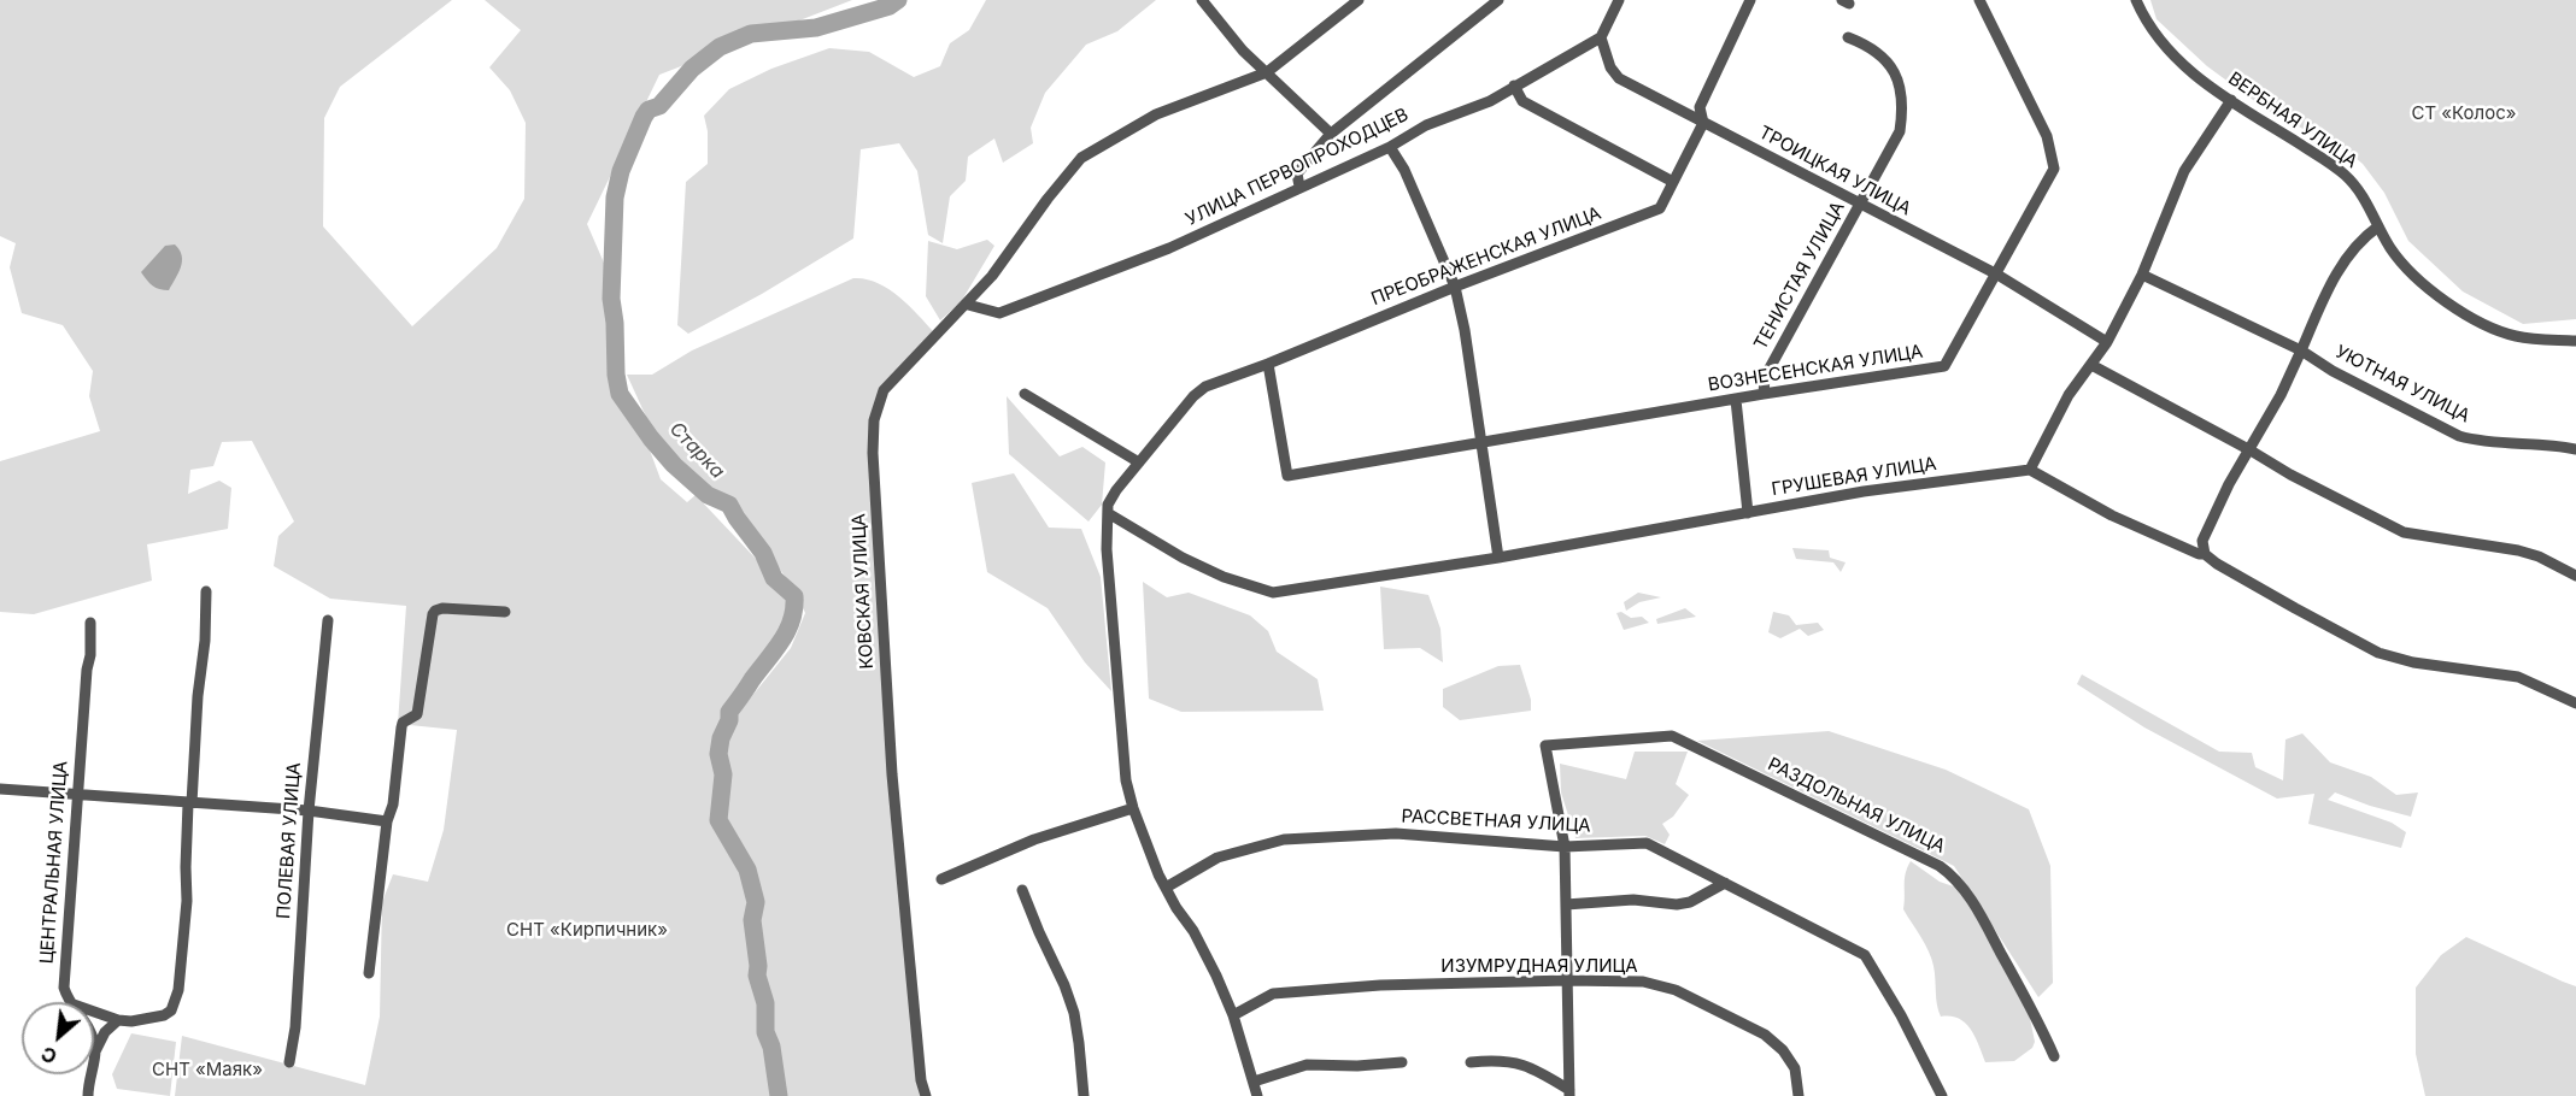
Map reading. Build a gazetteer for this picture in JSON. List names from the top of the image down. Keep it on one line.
{"streets":{"street":["ВЕРБНАЯ УЛИЦА","УЛИЦА ПЕРВОПРОХОДЦЕВ","ТРОИЦКАЯ УЛИЦА","ПРЕОБРАЖЕНСКАЯ УЛИЦА","ТЕНИСТАЯ УЛИЦА","ВОЗНЕСЕНСКАЯ УЛИЦА","УЮТНАЯ УЛИЦА","ГРУШЕВАЯ УЛИЦА","КОВСКАЯ УЛИЦА","РАЗДОЛЬНАЯ УЛИЦА","РАССВЕТНАЯ УЛИЦА","ПОЛЕВАЯ УЛИЦА","ЦЕНТРАЛЬНАЯ УЛИЦА","ИЗУМРУДНАЯ УЛИЦА"]},"crossings":[["УЛИЦА ПЕРВОПРОХОДЦЕВ","ТРОИЦКАЯ УЛИЦА"],["УЛИЦА ПЕРВОПРОХОДЦЕВ","КОВСКАЯ УЛИЦА"],["ТРОИЦКАЯ УЛИЦА","ПРЕОБРАЖЕНСКАЯ УЛИЦА"],["ТРОИЦКАЯ УЛИЦА","ТЕНИСТАЯ УЛИЦА"],["ТРОИЦКАЯ УЛИЦА","ВОЗНЕСЕНСКАЯ УЛИЦА"],["ПРЕОБРАЖЕНСКАЯ УЛИЦА","ВОЗНЕСЕНСКАЯ УЛИЦА"],["ПРЕОБРАЖЕНСКАЯ УЛИЦА","ГРУШЕВАЯ УЛИЦА"],["ТЕНИСТАЯ УЛИЦА","ВОЗНЕСЕНСКАЯ УЛИЦА"],["РАЗДОЛЬНАЯ УЛИЦА","РАССВЕТНАЯ УЛИЦА"]],"water":["Старка"],"parks":["СТ «Колос»","СНТ «Кирпичник»","СНТ «Маяк»"],"north":"bottom left"}
